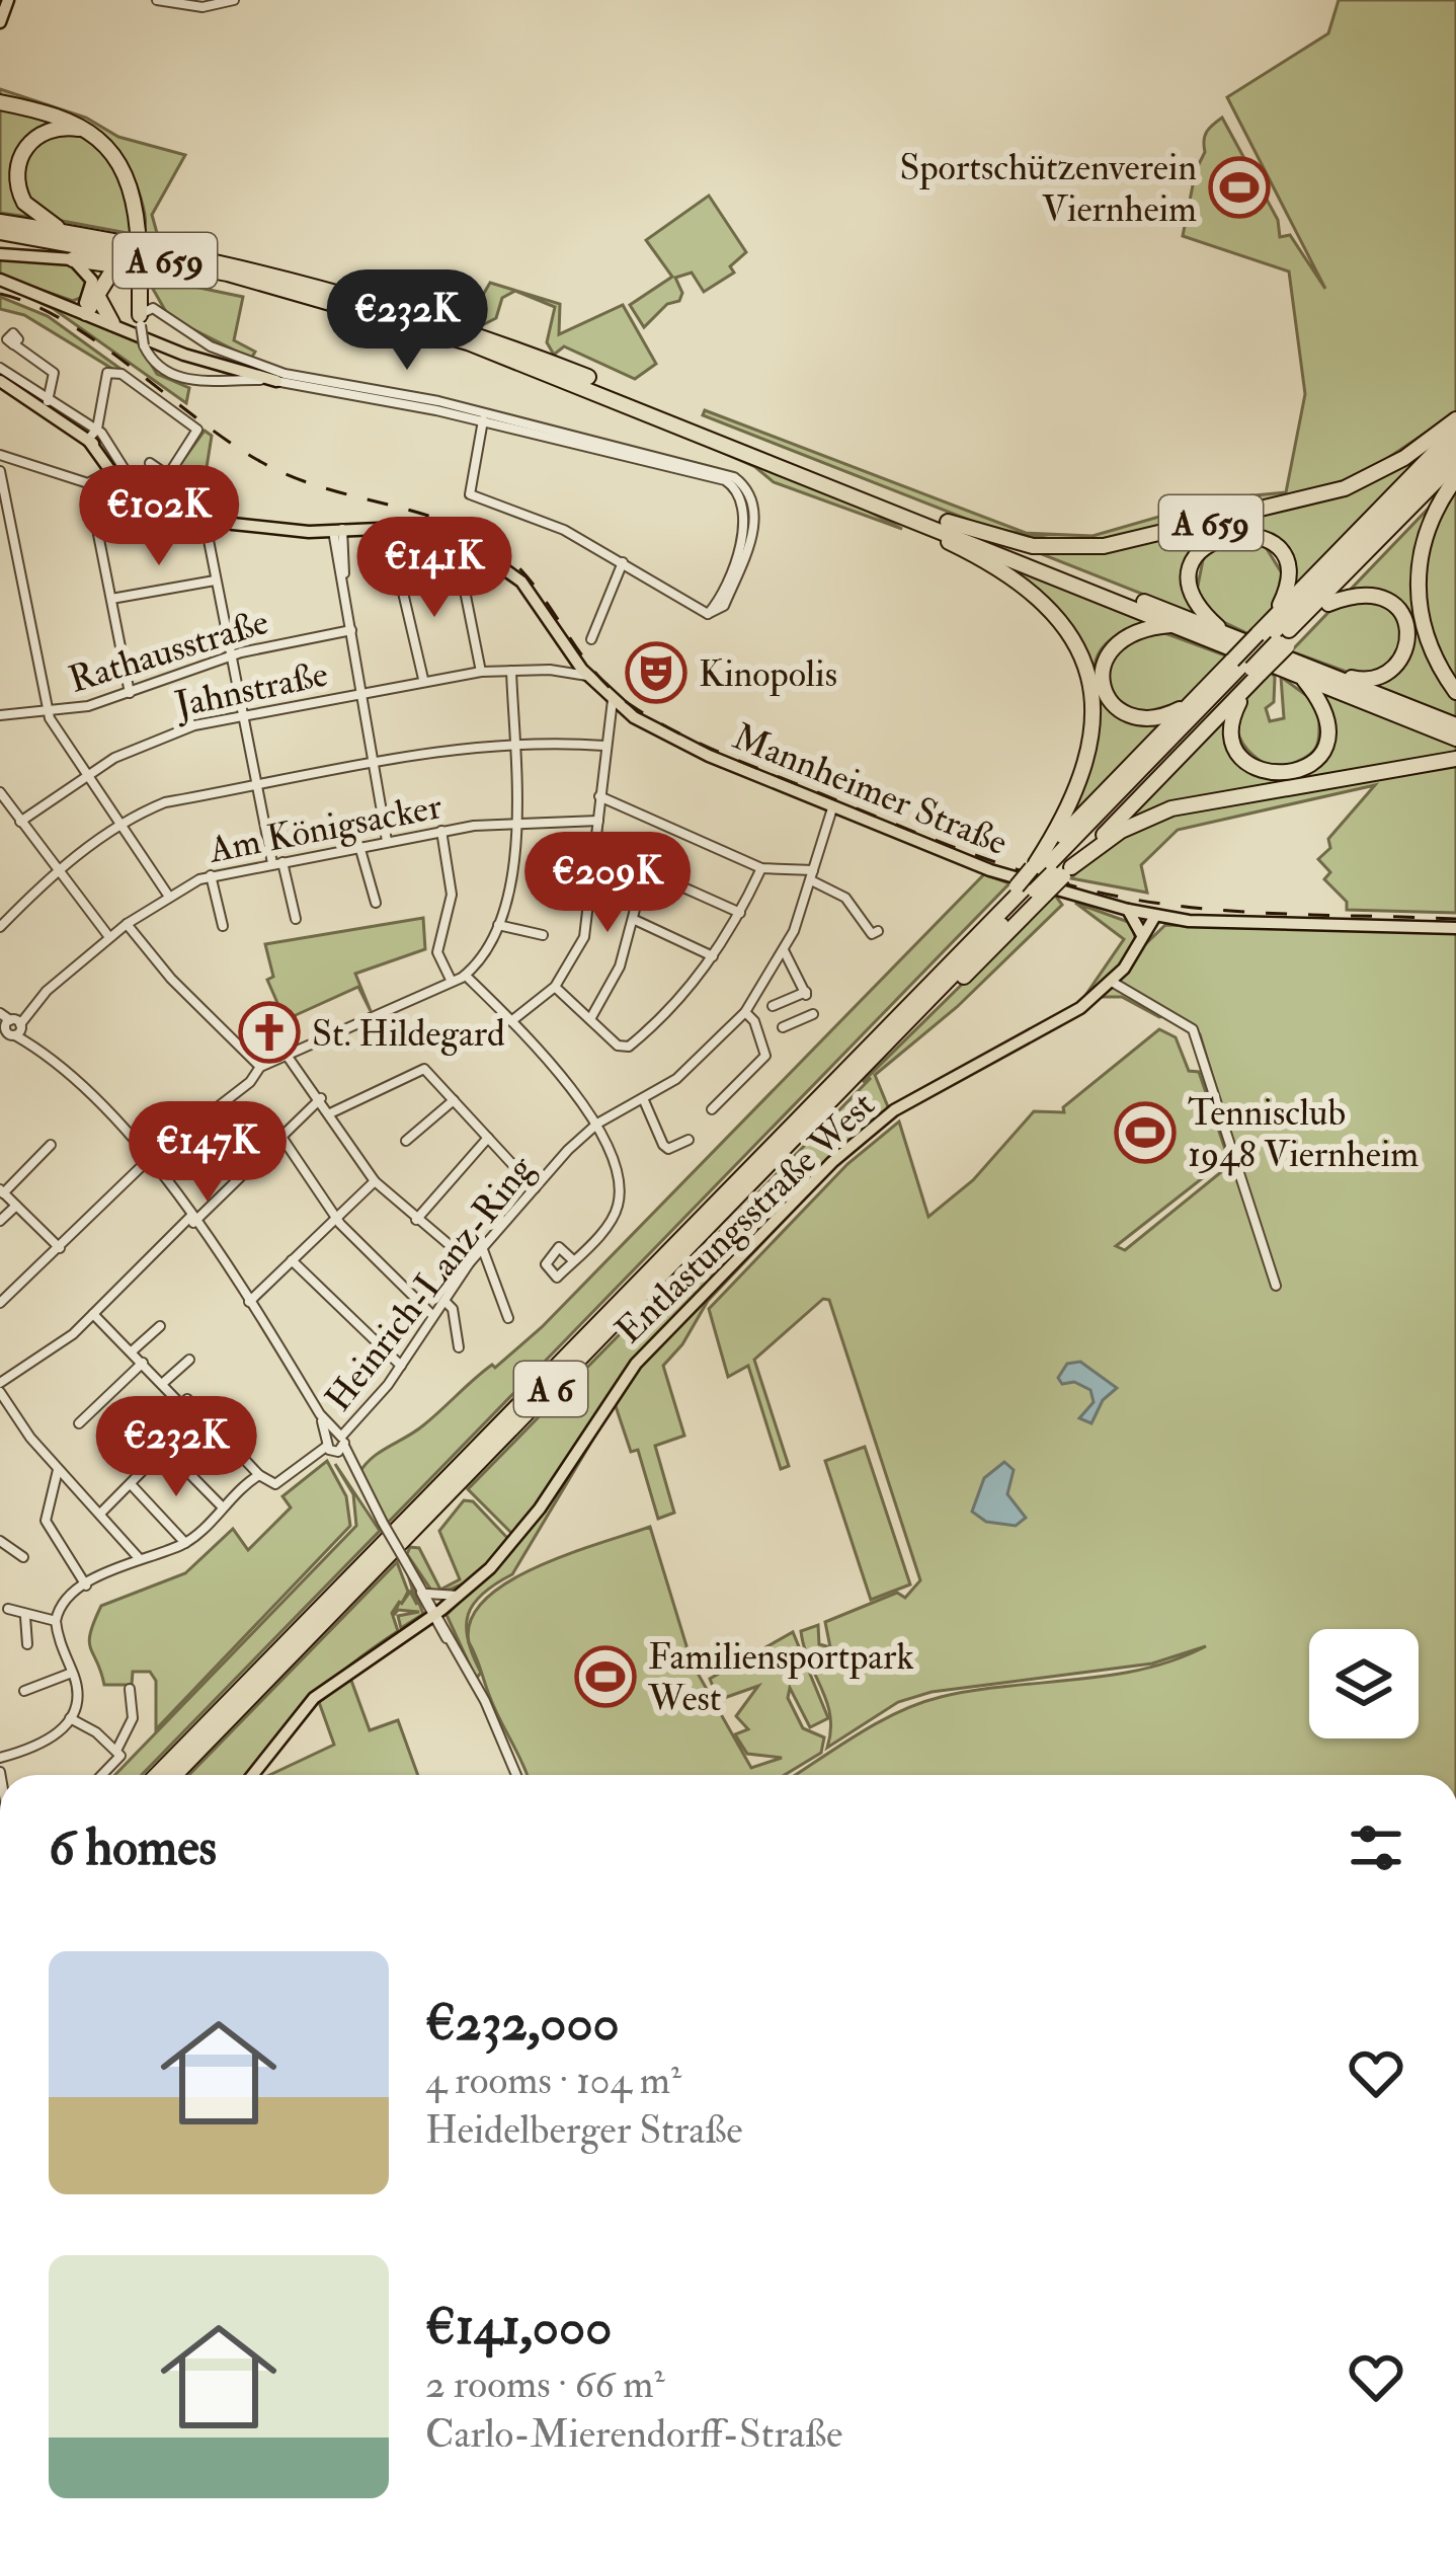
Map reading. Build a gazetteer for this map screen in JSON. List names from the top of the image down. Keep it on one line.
{"streets":{"highway":["A 659","A 6"],"main road":["Mannheimer Straße","Entlastungsstraße West"],"street":["Rathausstraße","Jahnstraße","Am Königsacker","Heinrich-Lanz-Ring"]},"crossings":[["A 659","A 6"],["Jahnstraße","Mannheimer Straße"],["Mannheimer Straße","Entlastungsstraße West"],["Mannheimer Straße","Heinrich-Lanz-Ring"],["Mannheimer Straße","A 6"]],"places":{"sports":["Sportschützenverein Viernheim","Tennisclub 1948 Viernheim","Familiensportpark West"],"theatre":["Kinopolis"],"church":["St. Hildegard"]},"page":{"price":["€232K","€102K","€141K","€209K","€147K","€232K"],"heading":"6 homes","list":[{"name":"€232,000","note":"4 rooms · 104 m² · Heidelberger Straße"},{"name":"€141,000","note":"2 rooms · 66 m² · Carlo-Mierendorff-Straße"}]}}
